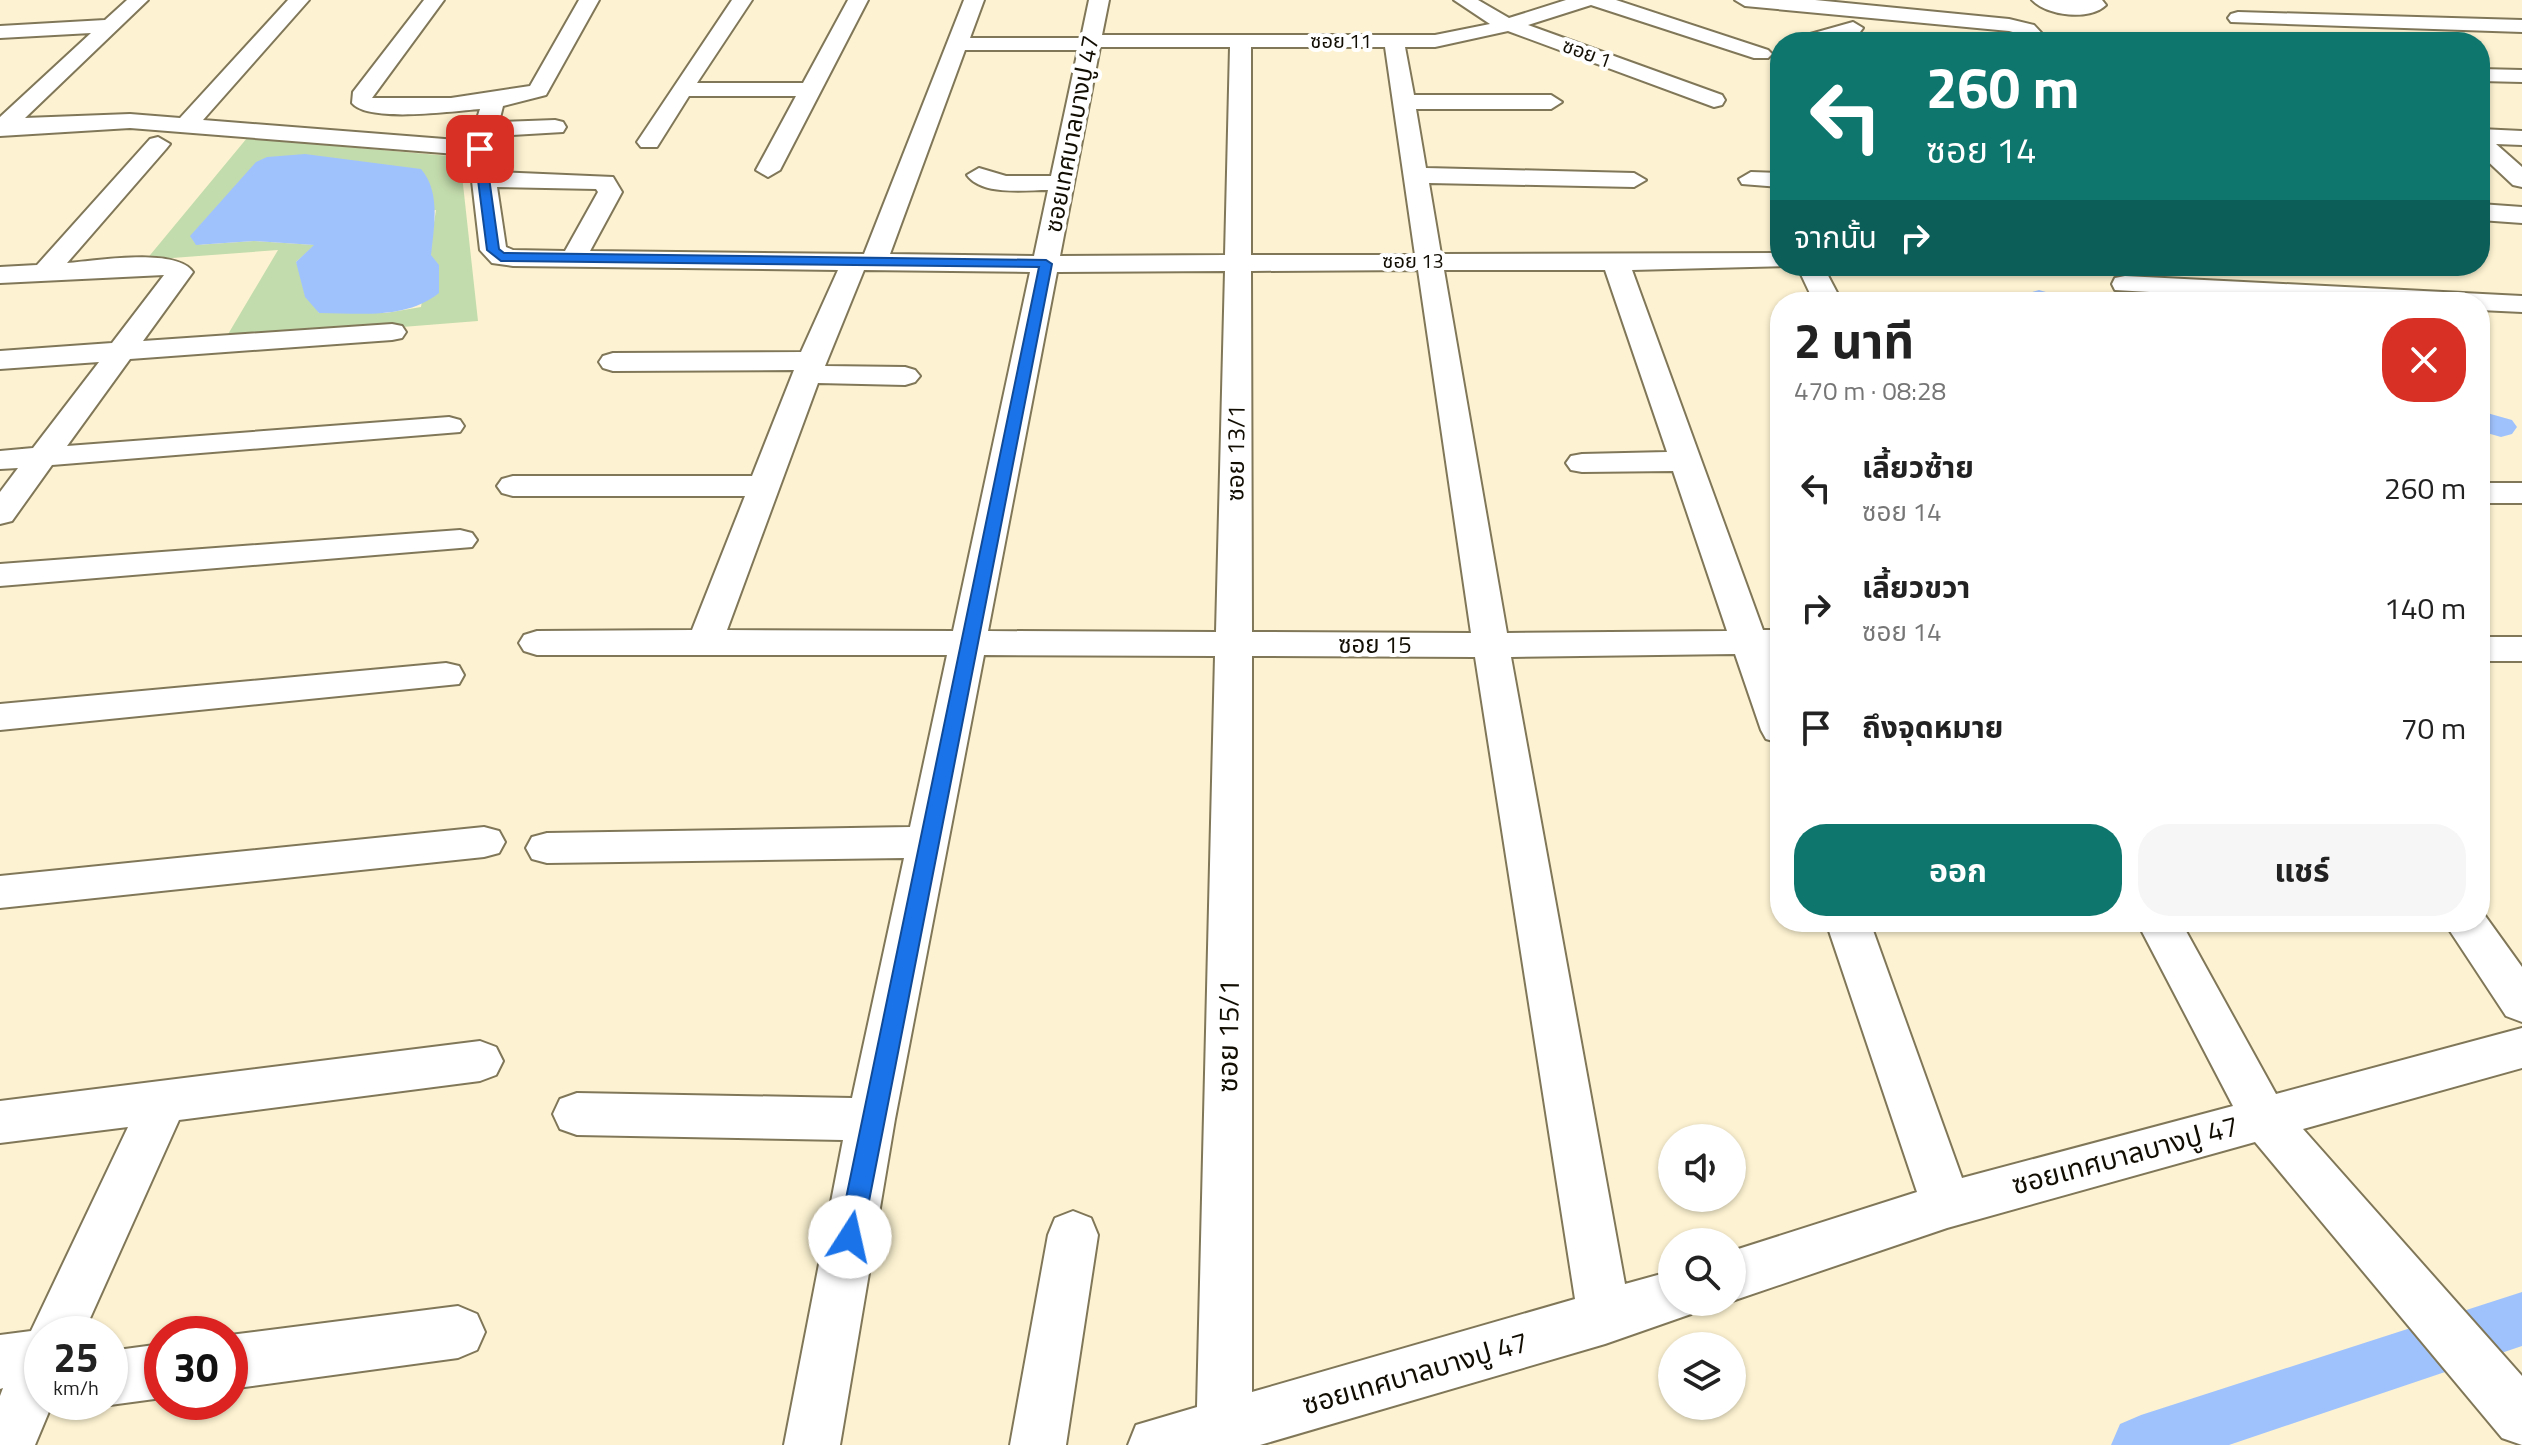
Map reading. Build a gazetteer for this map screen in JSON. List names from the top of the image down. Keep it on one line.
{"streets":{"street":["ซอย 11","ซอย 1","ซอยเทศบาลบางปู 47","ซอย 13","ซอย 13/1","ซอย 15","ซอย 15/1"]},"crossings":[["ซอย 11","ซอย 1"],["ซอย 11","ซอยเทศบาลบางปู 47"],["ซอย 11","ซอย 13/1"],["ซอยเทศบาลบางปู 47","ซอย 13"],["ซอยเทศบาลบางปู 47","ซอย 15"],["ซอยเทศบาลบางปู 47","ซอย 15/1"],["ซอย 13","ซอย 13/1"],["ซอย 13/1","ซอย 15"],["ซอย 13/1","ซอย 15/1"],["ซอย 15","ซอย 15/1"]],"page":{"turn":["260 m","ซอย 14"],"then":"จากนั้น","heading":["2 นาที","470 m · 08:28"],"list":[{"name":"เลี้ยวซ้าย","note":"ซอย 14","value":"260 m"},{"name":"เลี้ยวขวา","note":"ซอย 14","value":"140 m"},{"name":"ถึงจุดหมาย","value":"70 m"}],"buttons":["ออก","แชร์"],"speed":"25 km/h","limit":"30"}}
